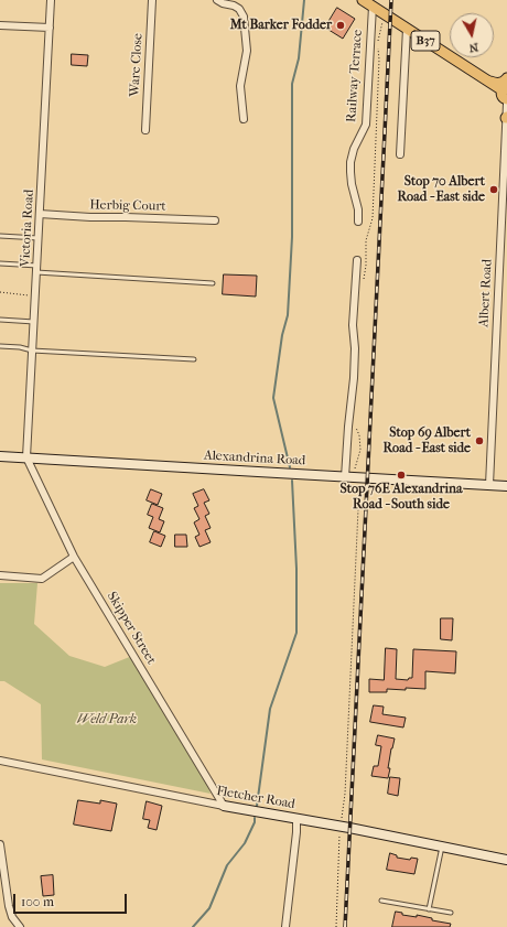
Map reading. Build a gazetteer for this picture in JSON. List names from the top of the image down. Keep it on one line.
{"streets":{"main road":["B37","Alexandrina Road","Fletcher Road"],"street":["Ware Close","Railway Terrace","Herbig Court","Victoria Road","Albert Road","Skipper Street"]},"crossings":[["B37","Railway Terrace"],["Herbig Court","Victoria Road"],["Victoria Road","Alexandrina Road"],["Victoria Road","Skipper Street"],["Albert Road","Alexandrina Road"],["Alexandrina Road","Skipper Street"],["Skipper Street","Fletcher Road"]],"parks":["Weld Park"],"places":["Mt Barker Fodder","Stop 70 Albert Road - East side","Stop 69 Albert Road - East side","Stop 76E Alexandrina Road - South side"],"scale_bar":"100 m","north":"bottom"}
